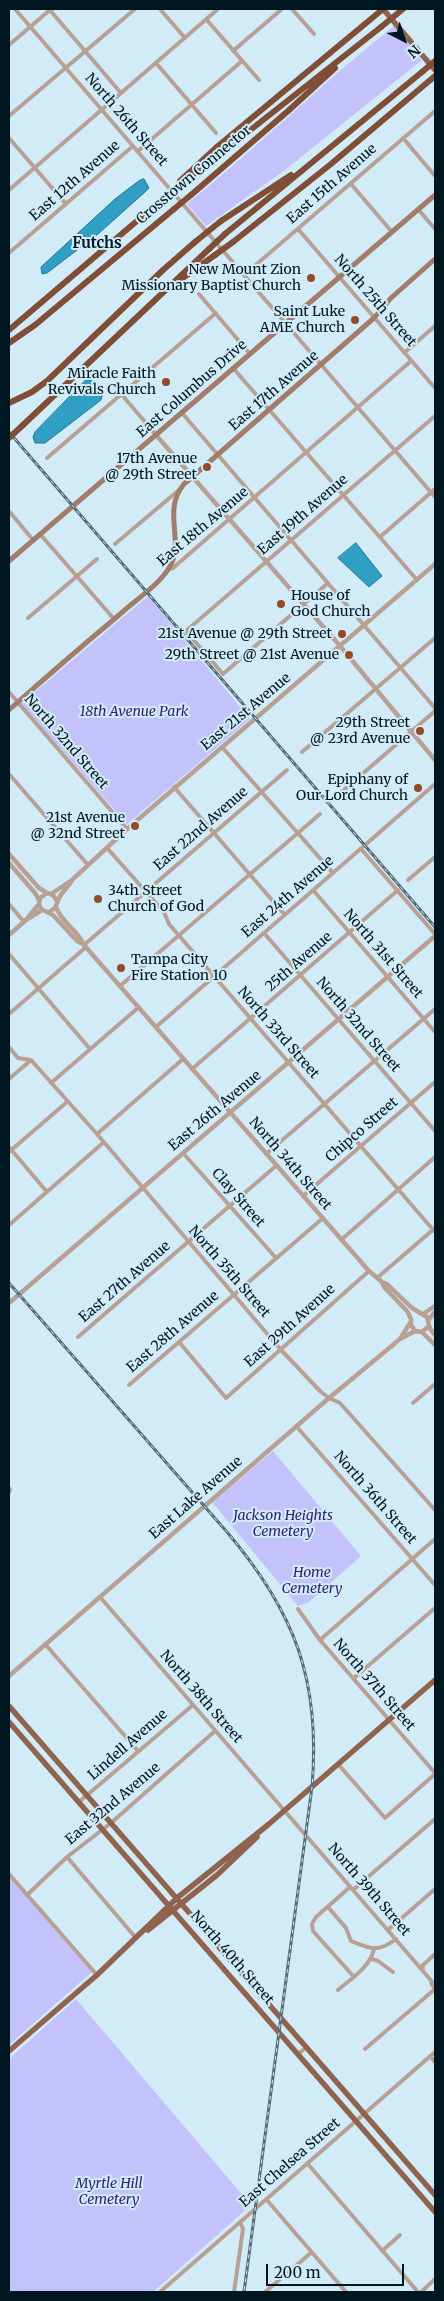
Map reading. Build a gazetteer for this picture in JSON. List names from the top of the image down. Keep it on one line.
{"streets":{"highway":["Crosstown Connector"],"main road":["East Columbus Drive","East 17th Avenue","East 18th Avenue","North 40th Street"],"street":["North 26th Street","East 12th Avenue","East 15th Avenue","North 25th Street","East 19th Avenue","East 21st Avenue","North 32nd Street","East 22nd Avenue","East 24th Avenue","North 31st Street","25th Avenue","North 33rd Street","East 26th Avenue","Chipco Street","North 34th Street","Clay Street","North 35th Street","East 27th Avenue","East 29th Avenue","East 28th Avenue","East Lake Avenue","North 36th Street","North 37th Street","North 38th Street","Lindell Avenue","East 32nd Avenue","North 39th Street","East Chelsea Street"]},"crossings":[["North 26th Street","East 12th Avenue"],["North 26th Street","East 15th Avenue"],["North 26th Street","East Columbus Drive"],["North 26th Street","East 17th Avenue"],["North 26th Street","East 19th Avenue"],["North 26th Street","East 18th Avenue"],["East 15th Avenue","North 25th Street"],["North 25th Street","East Columbus Drive"],["North 25th Street","East 17th Avenue"],["North 25th Street","East 18th Avenue"],["East 18th Avenue","North 32nd Street"],["East 21st Avenue","North 32nd Street"],["East 21st Avenue","North 33rd Street"],["East 21st Avenue","North 34th Street"],["North 32nd Street","East 24th Avenue"],["North 32nd Street","25th Avenue"],["North 32nd Street","East 26th Avenue"],["North 32nd Street","Chipco Street"],["East 22nd Avenue","North 33rd Street"],["East 22nd Avenue","North 34th Street"],["East 24th Avenue","North 31st Street"],["East 24th Avenue","North 33rd Street"],["East 24th Avenue","North 34th Street"],["North 31st Street","25th Avenue"],["North 31st Street","East 26th Avenue"],["25th Avenue","North 33rd Street"],["25th Avenue","North 34th Street"],["North 33rd Street","East 26th Avenue"],["North 33rd Street","Chipco Street"],["East 26th Avenue","North 34th Street"],["East 26th Avenue","Clay Street"],["East 26th Avenue","North 35th Street"],["Chipco Street","North 34th Street"],["North 34th Street","East 27th Avenue"],["North 34th Street","East 29th Avenue"],["North 34th Street","East 28th Avenue"],["North 34th Street","East Lake Avenue"],["Clay Street","East 27th Avenue"],["Clay Street","East 28th Avenue"],["North 35th Street","East 27th Avenue"],["North 35th Street","East 29th Avenue"],["North 35th Street","East 28th Avenue"],["North 35th Street","East Lake Avenue"],["East 29th Avenue","East 28th Avenue"],["East Lake Avenue","North 36th Street"],["East Lake Avenue","North 38th Street"],["North 38th Street","Lindell Avenue"],["North 38th Street","East 32nd Avenue"],["North 38th Street","North 39th Street"],["Lindell Avenue","North 40th Street"],["East 32nd Avenue","North 40th Street"],["North 40th Street","East Chelsea Street"]],"districts":["Futchs"],"parks":["18th Avenue Park","Jackson Heights Cemetery","Home Cemetery","Myrtle Hill Cemetery"],"places":["New Mount Zion Missionary Baptist Church","Saint Luke AME Church","Miracle Faith Revivals Church","17th Avenue @ 29th Street","House of God Church","21st Avenue @ 29th Street","29th Street @ 21st Avenue","29th Street @ 23rd Avenue","Epiphany of Our Lord Church","21st Avenue @ 32nd Street","34th Street Church of God","Tampa City Fire Station 10"],"scale_bar":"200 m","north":"bottom right"}
